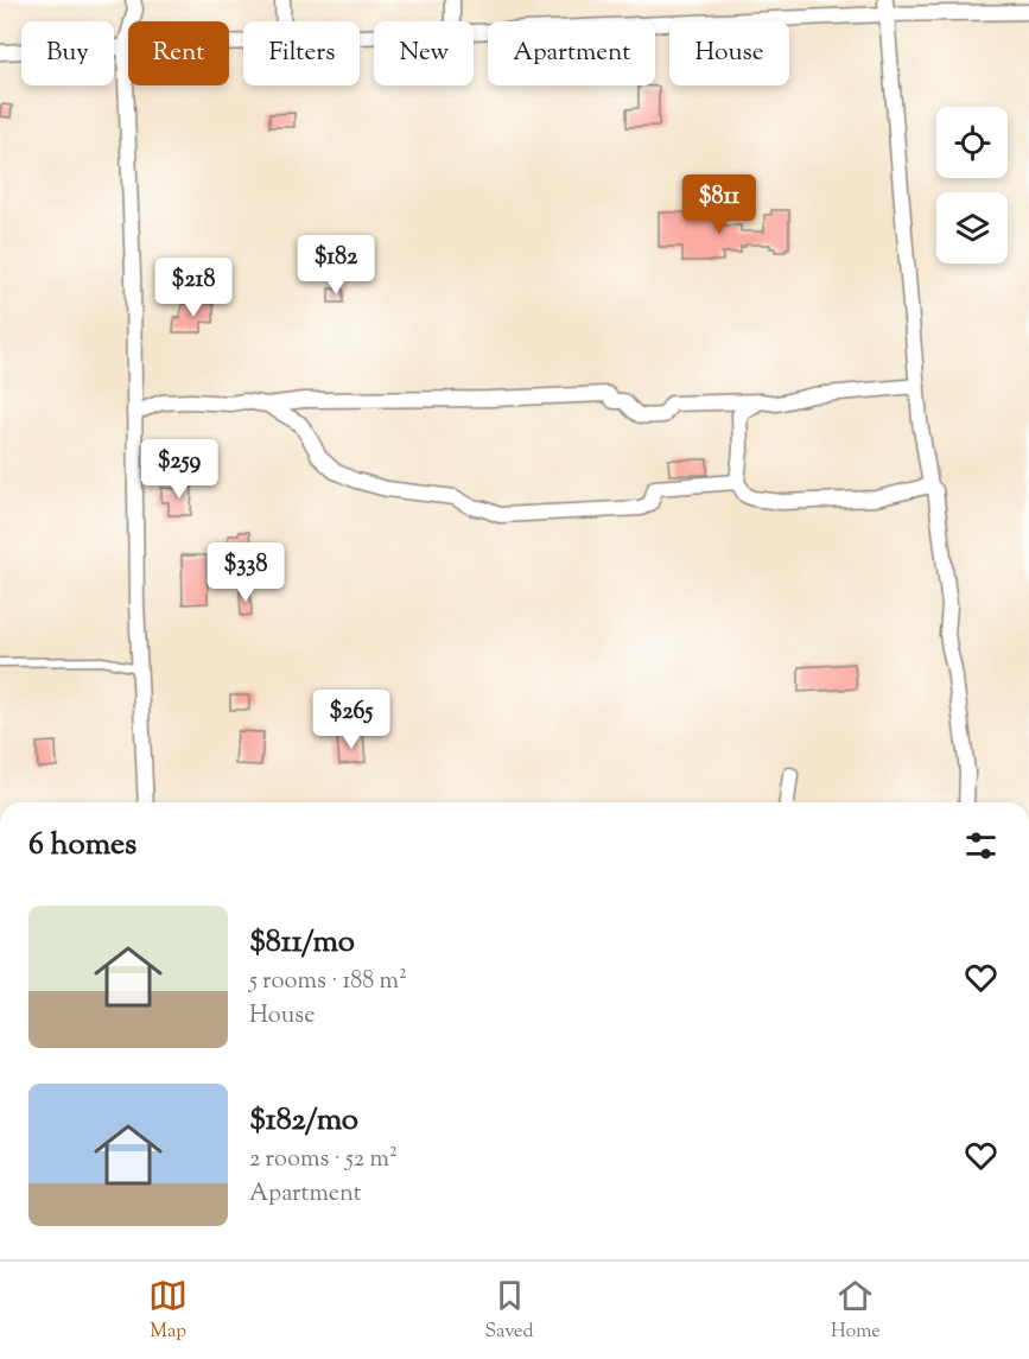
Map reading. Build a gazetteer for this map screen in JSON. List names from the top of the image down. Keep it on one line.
{"page":{"chip":["Buy","Rent","Filters","New","Apartment","House"],"price":["$811","$182","$218","$259","$338","$265"],"heading":"6 homes","list":[{"name":"$811/mo","note":"5 rooms · 188 m² · House"},{"name":"$182/mo","note":"2 rooms · 52 m² · Apartment"}],"tabs":["Map","Saved","Home"]}}
